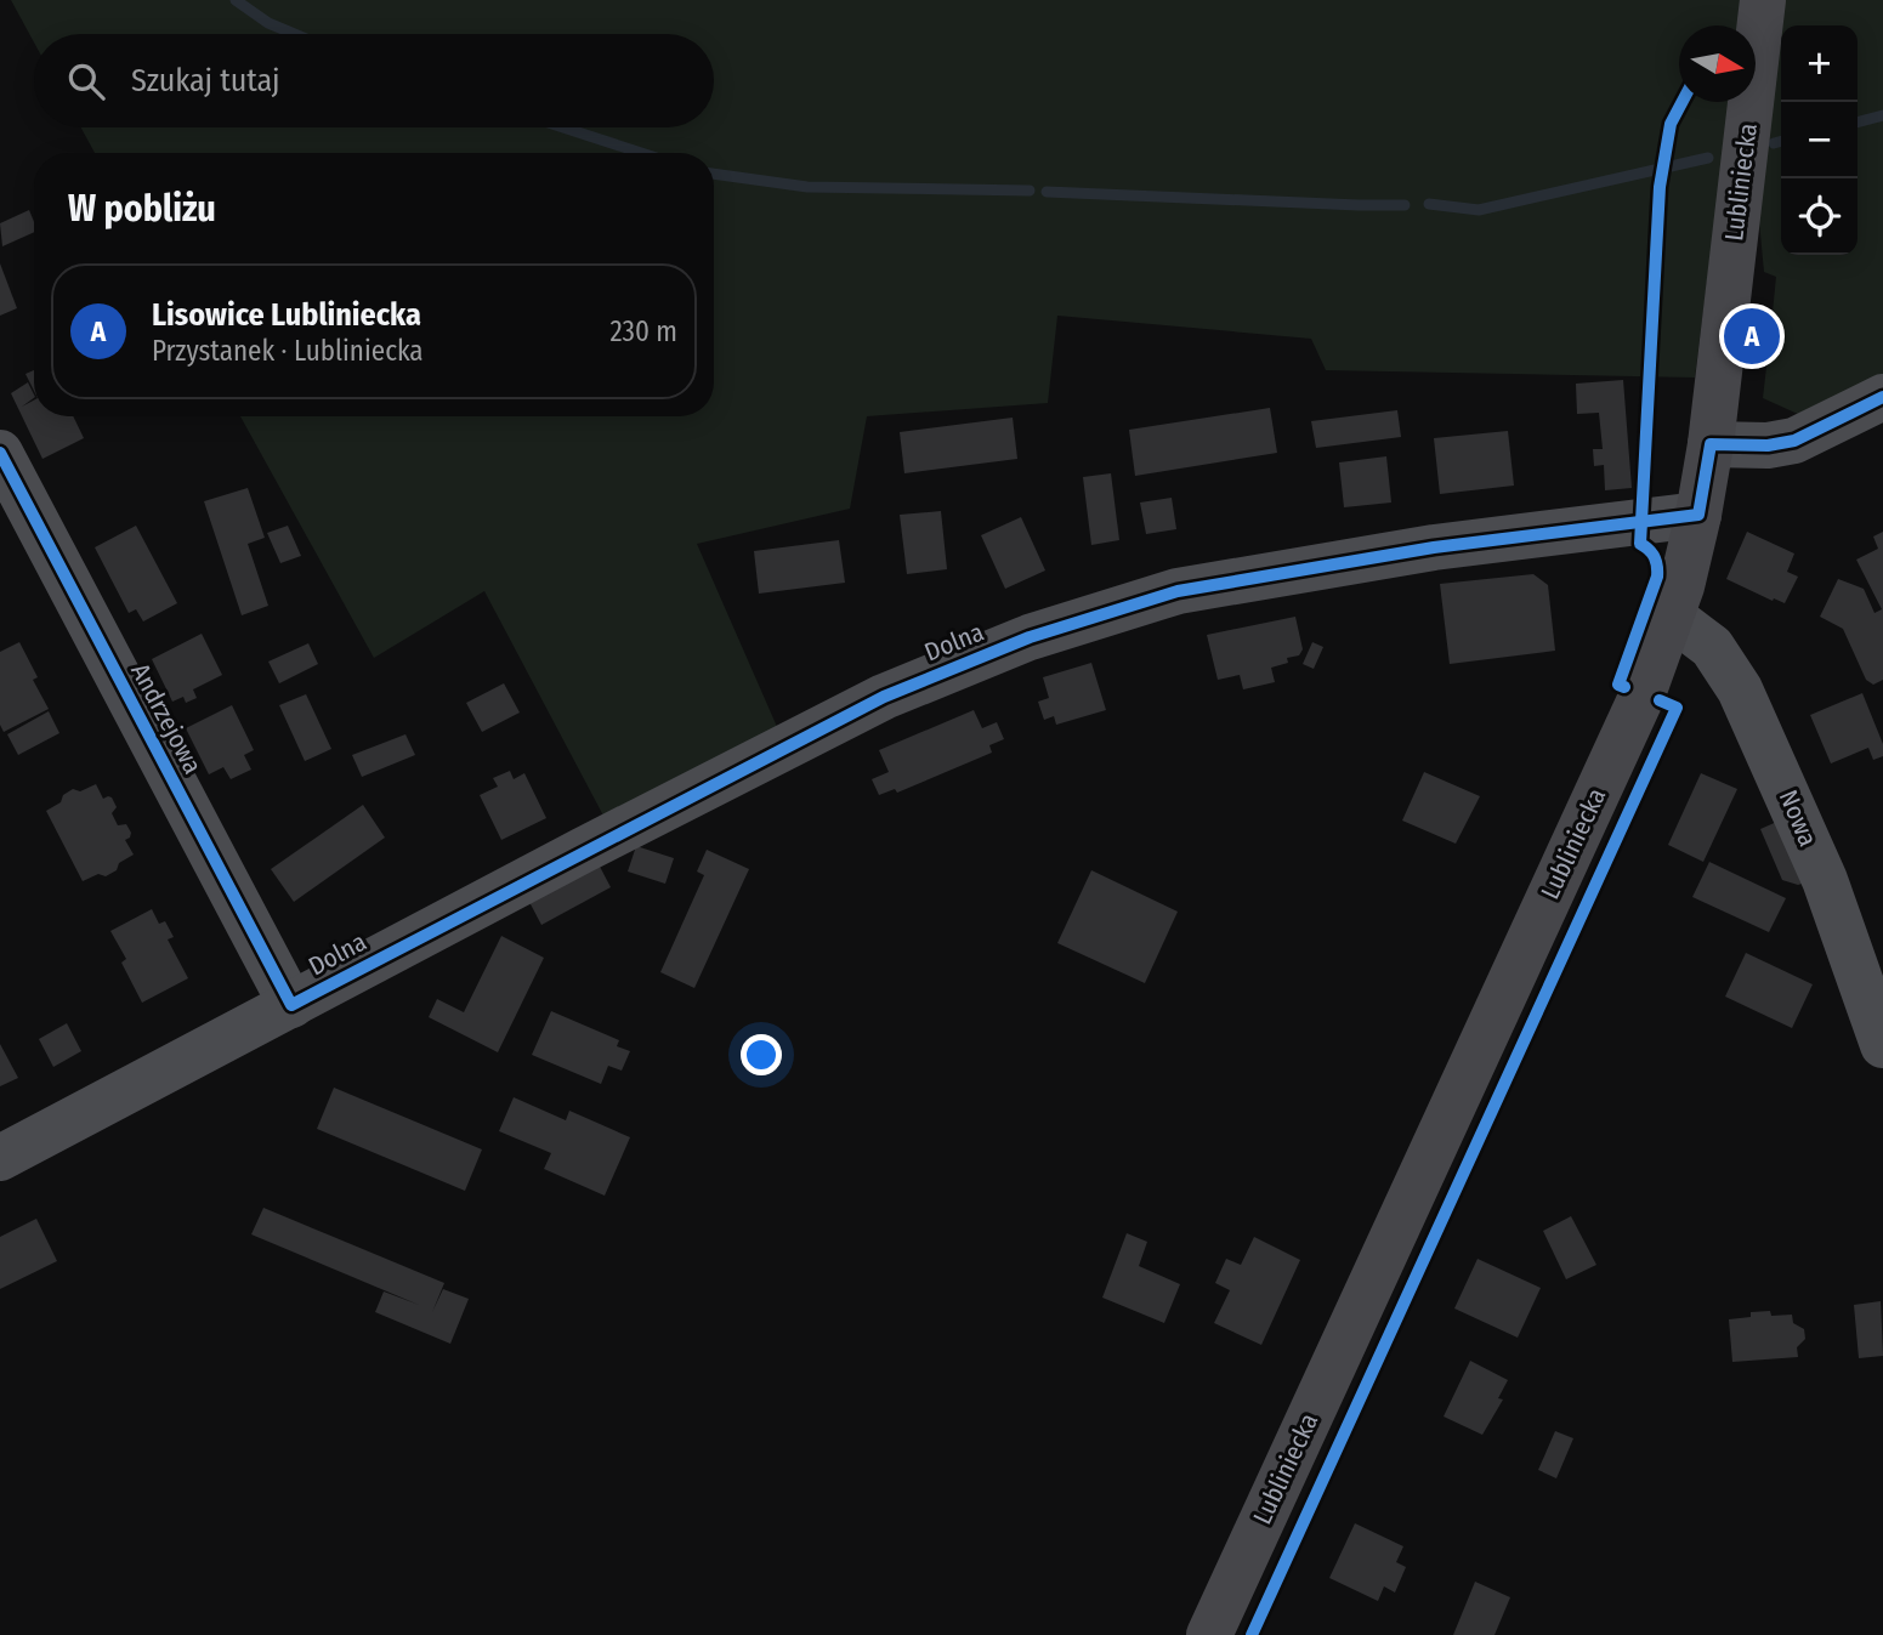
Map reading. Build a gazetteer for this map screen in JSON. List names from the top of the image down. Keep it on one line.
{"streets":{"main road":["Lubliniecka"],"street":["Dolna","Andrzejowa","Nowa"]},"crossings":[["Lubliniecka","Dolna"],["Lubliniecka","Nowa"],["Dolna","Andrzejowa"]],"north":"right","page":{"map_buttons":["+","−"],"search":"Szukaj tutaj","heading":"W pobliżu","list":[{"mark":"A","name":"Lisowice Lubliniecka","note":"Przystanek · Lubliniecka","value":"230 m"}],"pins":"A"}}
